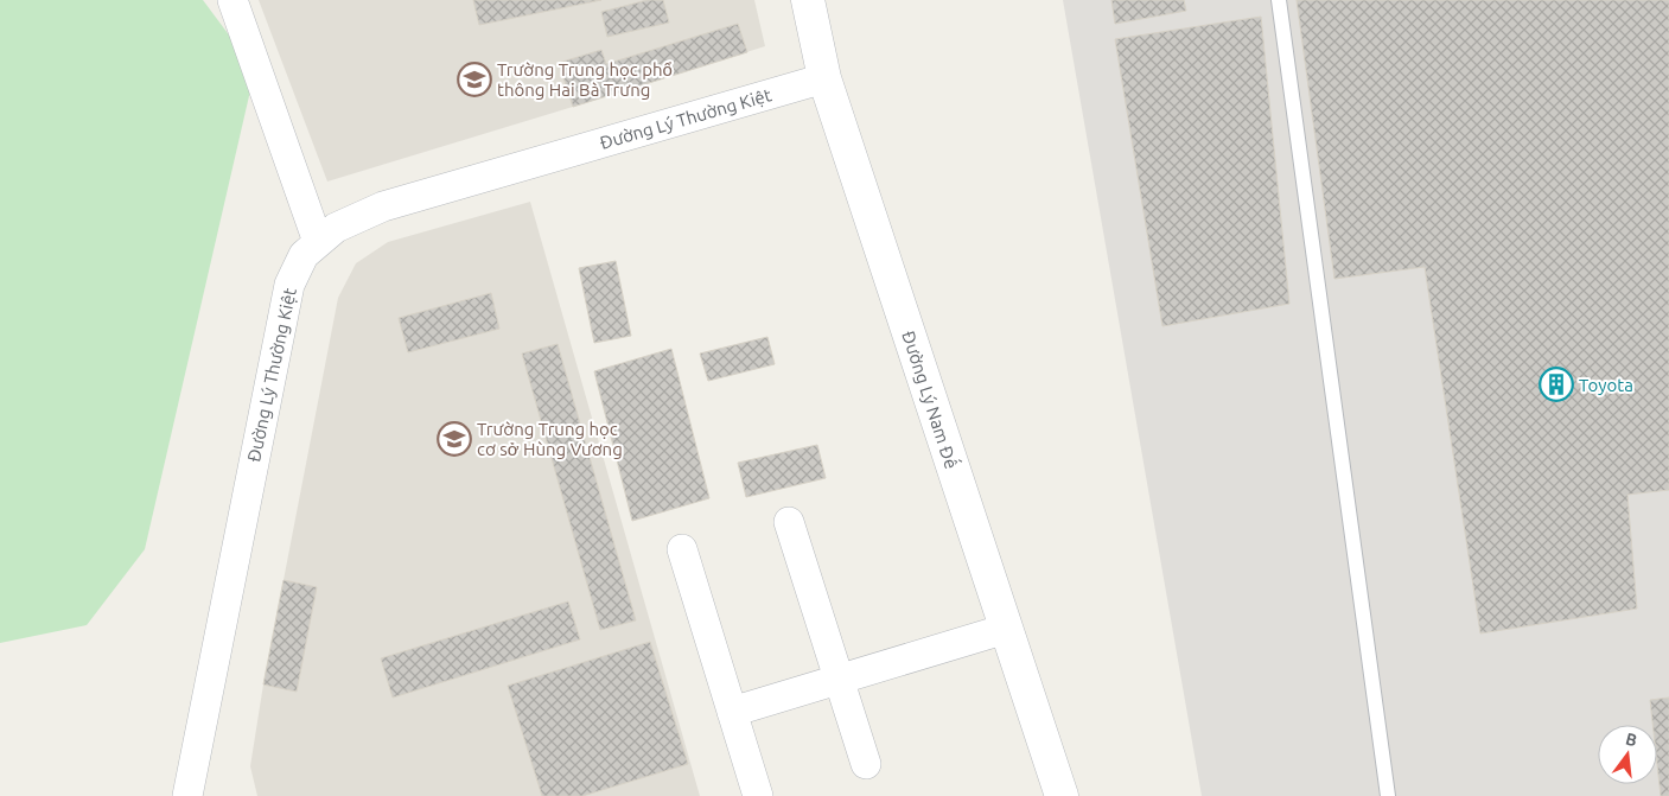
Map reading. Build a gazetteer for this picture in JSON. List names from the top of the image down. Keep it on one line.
{"streets":{"street":["Đường Lý Thường Kiệt","Đường Lý Nam Đế"]},"crossings":[["Đường Lý Thường Kiệt","Đường Lý Nam Đế"]],"places":{"school or university":["Trường Trung học phổ thông Hai Bà Trưng","Trường Trung học cơ sở Hùng Vương"],"building":["Toyota"]},"north":"top"}
